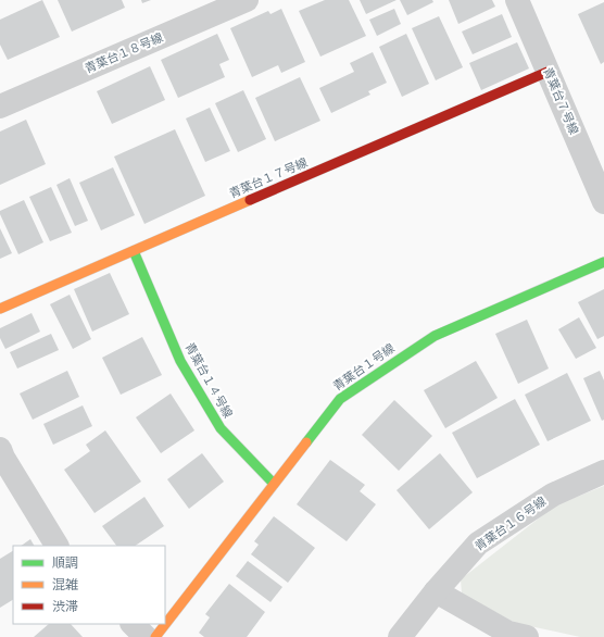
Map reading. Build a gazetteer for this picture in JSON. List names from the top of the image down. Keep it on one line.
{"streets":{"street":["青葉台１８号線","青葉台７号線","青葉台１７号線","青葉台１号線","青葉台１４号線","青葉台１６号線"]},"crossings":[["青葉台７号線","青葉台１７号線"],["青葉台１７号線","青葉台１４号線"],["青葉台１号線","青葉台１４号線"]],"legend":["順調","混雑","渋滞"]}
